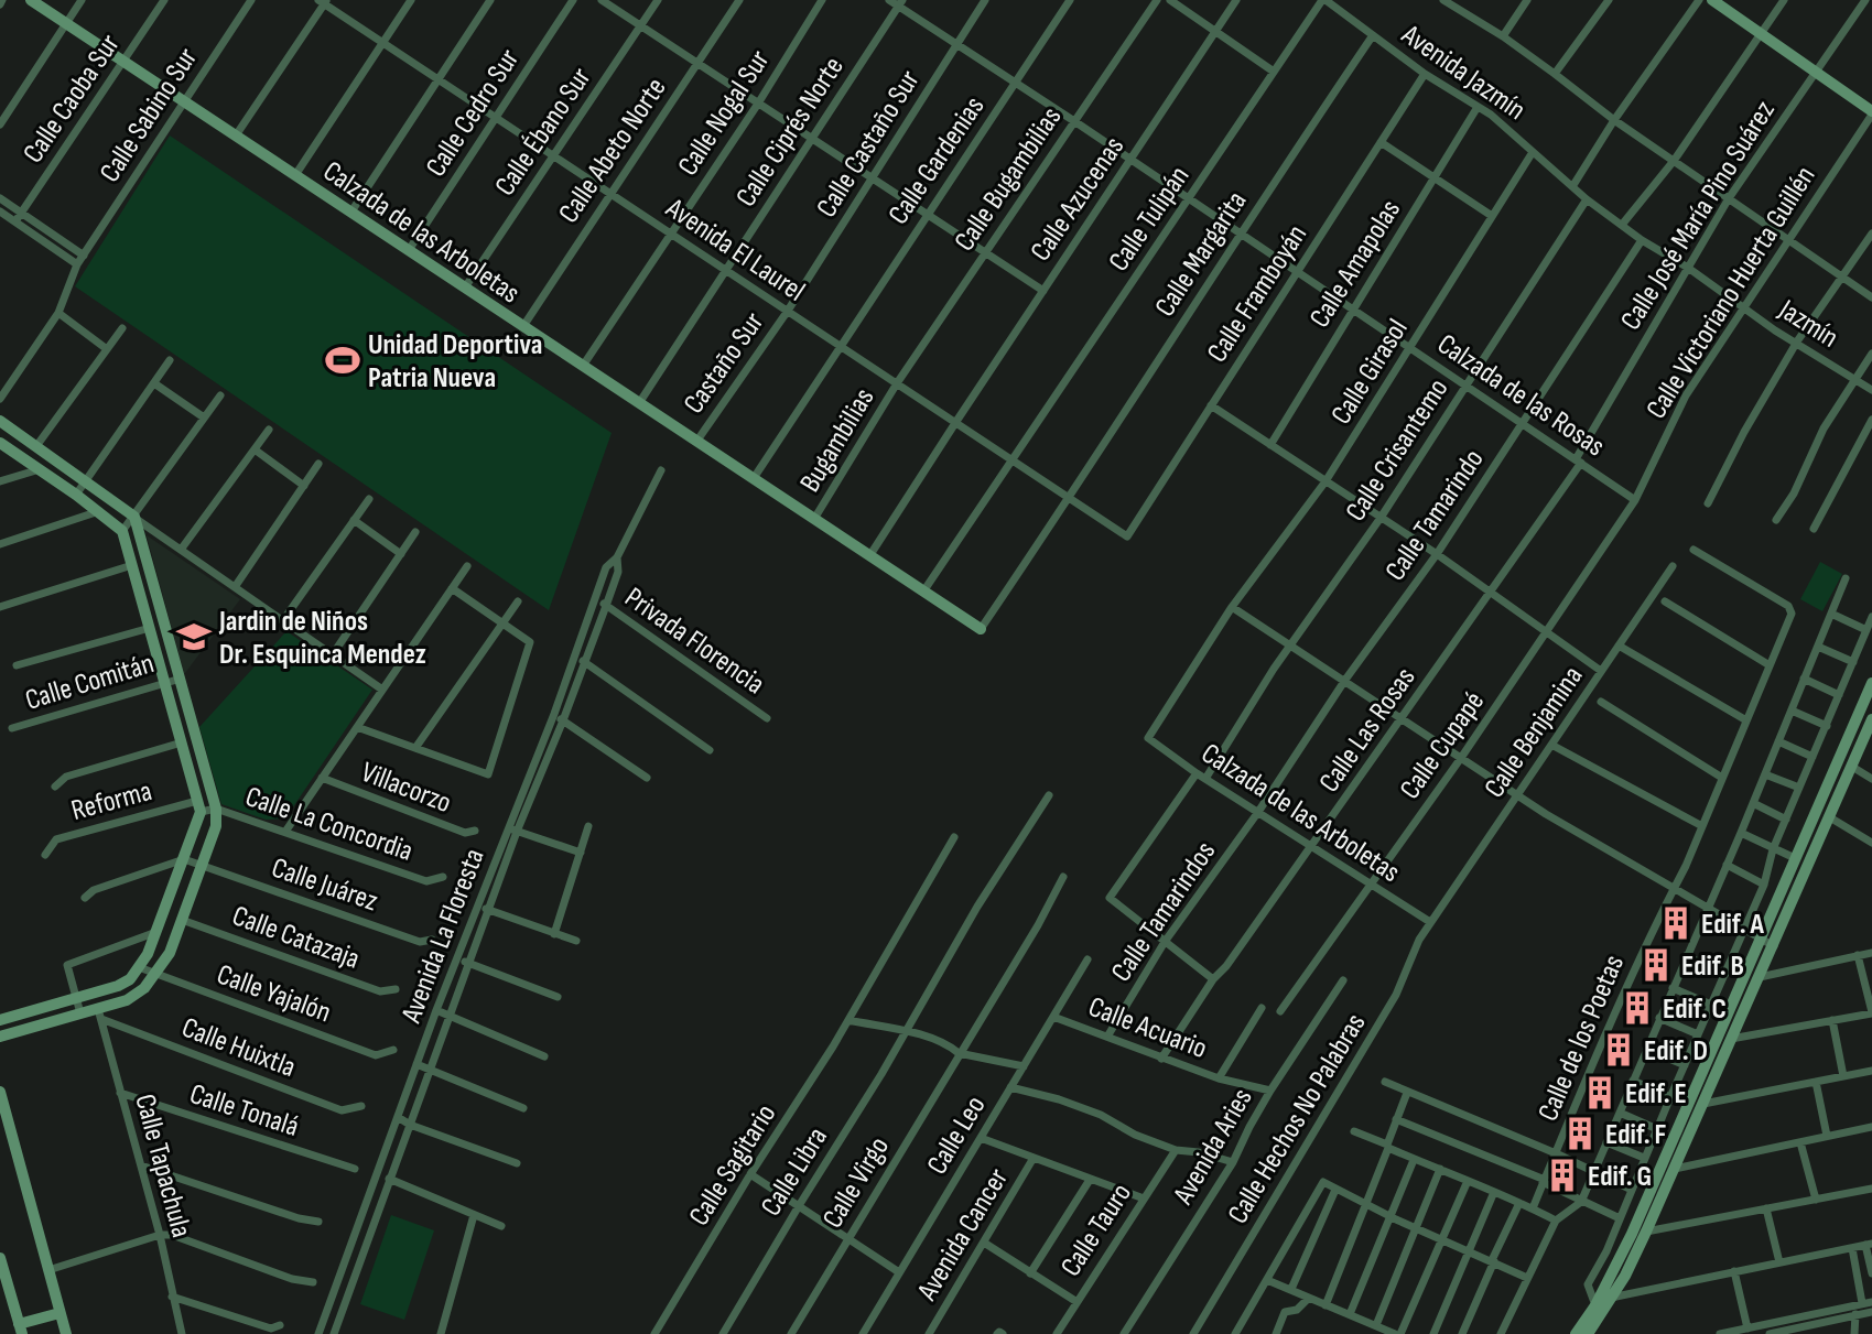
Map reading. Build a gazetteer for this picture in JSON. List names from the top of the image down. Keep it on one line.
{"streets":{"street":["Avenida Jazmín","Calle Caoba Sur","Calle Cedro Sur","Calle Nogal Sur","Calle Sabino Sur","Calle Ébano Sur","Calle Ciprés Norte","Calle Castaño Sur","Calle Abeto Norte","Calle Gardenias","Calle Bugambilias","Calle Azucenas","Calle José María Pino Suárez","Calle Tulipán","Calzada de las Arboletas","Avenida El Laurel","Calle Margarita","Calle Amapolas","Calle Victoriano Huerta Guillén","Calle Framboyán","Jazmín","Castaño Sur","Calle Girasol","Calzada de las Rosas","Bugambilias","Calle Crisantemo","Calle Tamarindo","Privada Florencia","Calle Comitán","Calle Las Rosas","Calle Benjamina","Calle Cupapé","Villacorzo","Reforma","Calle La Concordia","Calle Juárez","Calle Tamarindos","Avenida La Floresta","Calle Catazaja","Calle Yajalón","Calle Acuario","Calle de los Poetas","Calle Huixtla","Calle Tonalá","Calle Hechos No Palabras","Calle Leo","Avenida Aries","Calle Sagitario","Calle Tapachula","Calle Libra","Calle Virgo","Calle Tauro","Avenida Cancer"]},"crossings":[["Avenida Jazmín","Calle Tulipán"],["Avenida Jazmín","Calle Margarita"],["Avenida Jazmín","Calle Amapolas"],["Avenida Jazmín","Calle Framboyán"],["Avenida Jazmín","Jazmín"],["Avenida Jazmín","Calle Girasol"],["Calle Caoba Sur","Calzada de las Arboletas"],["Calle Cedro Sur","Calzada de las Arboletas"],["Calle Cedro Sur","Avenida El Laurel"],["Calle Nogal Sur","Calzada de las Arboletas"],["Calle Nogal Sur","Avenida El Laurel"],["Calle Sabino Sur","Calzada de las Arboletas"],["Calle Ébano Sur","Calzada de las Arboletas"],["Calle Ébano Sur","Avenida El Laurel"],["Calle Ciprés Norte","Calzada de las Arboletas"],["Calle Ciprés Norte","Avenida El Laurel"],["Calle Ciprés Norte","Calzada de las Rosas"],["Calle Castaño Sur","Avenida El Laurel"],["Calle Castaño Sur","Castaño Sur"],["Calle Castaño Sur","Calzada de las Rosas"],["Calle Abeto Norte","Calzada de las Arboletas"],["Calle Abeto Norte","Avenida El Laurel"],["Calle Gardenias","Calzada de las Arboletas"],["Calle Gardenias","Avenida El Laurel"],["Calle Gardenias","Calzada de las Rosas"],["Calle Bugambilias","Avenida El Laurel"],["Calle Bugambilias","Calzada de las Rosas"],["Calle Bugambilias","Bugambilias"],["Calle Azucenas","Calzada de las Arboletas"],["Calle Azucenas","Avenida El Laurel"],["Calle Azucenas","Calzada de las Rosas"],["Calle José María Pino Suárez","Jazmín"],["Calle José María Pino Suárez","Calzada de las Rosas"],["Calle José María Pino Suárez","Calle Las Rosas"],["Calle Tulipán","Calzada de las Arboletas"],["Calle Tulipán","Avenida El Laurel"],["Calle Tulipán","Calzada de las Rosas"],["Calzada de las Arboletas","Calle Margarita"],["Calzada de las Arboletas","Castaño Sur"],["Calzada de las Arboletas","Calle Girasol"],["Calzada de las Arboletas","Bugambilias"],["Calzada de las Arboletas","Calle Crisantemo"],["Calzada de las Arboletas","Calle Tamarindo"],["Calzada de las Arboletas","Calle Las Rosas"],["Calzada de las Arboletas","Calle Benjamina"],["Calzada de las Arboletas","Calle Cupapé"],["Calzada de las Arboletas","Calle Tamarindos"],["Calzada de las Arboletas","Calle Hechos No Palabras"],["Avenida El Laurel","Calle Margarita"],["Avenida El Laurel","Calle Framboyán"],["Avenida El Laurel","Castaño Sur"],["Avenida El Laurel","Bugambilias"],["Calle Margarita","Calzada de las Rosas"],["Calle Amapolas","Calzada de las Rosas"],["Calle Victoriano Huerta Guillén","Jazmín"],["Calle Victoriano Huerta Guillén","Calzada de las Rosas"],["Calle Victoriano Huerta Guillén","Calle Cupapé"],["Calle Framboyán","Calzada de las Rosas"],["Jazmín","Calle Crisantemo"],["Jazmín","Calle Tamarindo"],["Calle Girasol","Calzada de las Rosas"],["Calzada de las Rosas","Calle Crisantemo"],["Calzada de las Rosas","Calle Tamarindo"],["Calzada de las Rosas","Calle Las Rosas"],["Calzada de las Rosas","Calle Cupapé"],["Calle Tamarindo","Calle Tamarindos"],["Privada Florencia","Avenida La Floresta"],["Calle Las Rosas","Calle Acuario"],["Calle Benjamina","Calle Hechos No Palabras"],["Reforma","Calle La Concordia"],["Calle Tamarindos","Calle Acuario"],["Calle Acuario","Calle Leo"],["Calle Acuario","Avenida Aries"],["Calle Huixtla","Calle Tapachula"],["Calle Tonalá","Calle Tapachula"]],"places":{"sports":["Unidad Deportiva Patria Nueva"],"school or university":["Jardin de Niños Dr. Esquinca Mendez"],"building":["Edif. A","Edif. B","Edif. C","Edif. D","Edif. E","Edif. F","Edif. G"]}}
